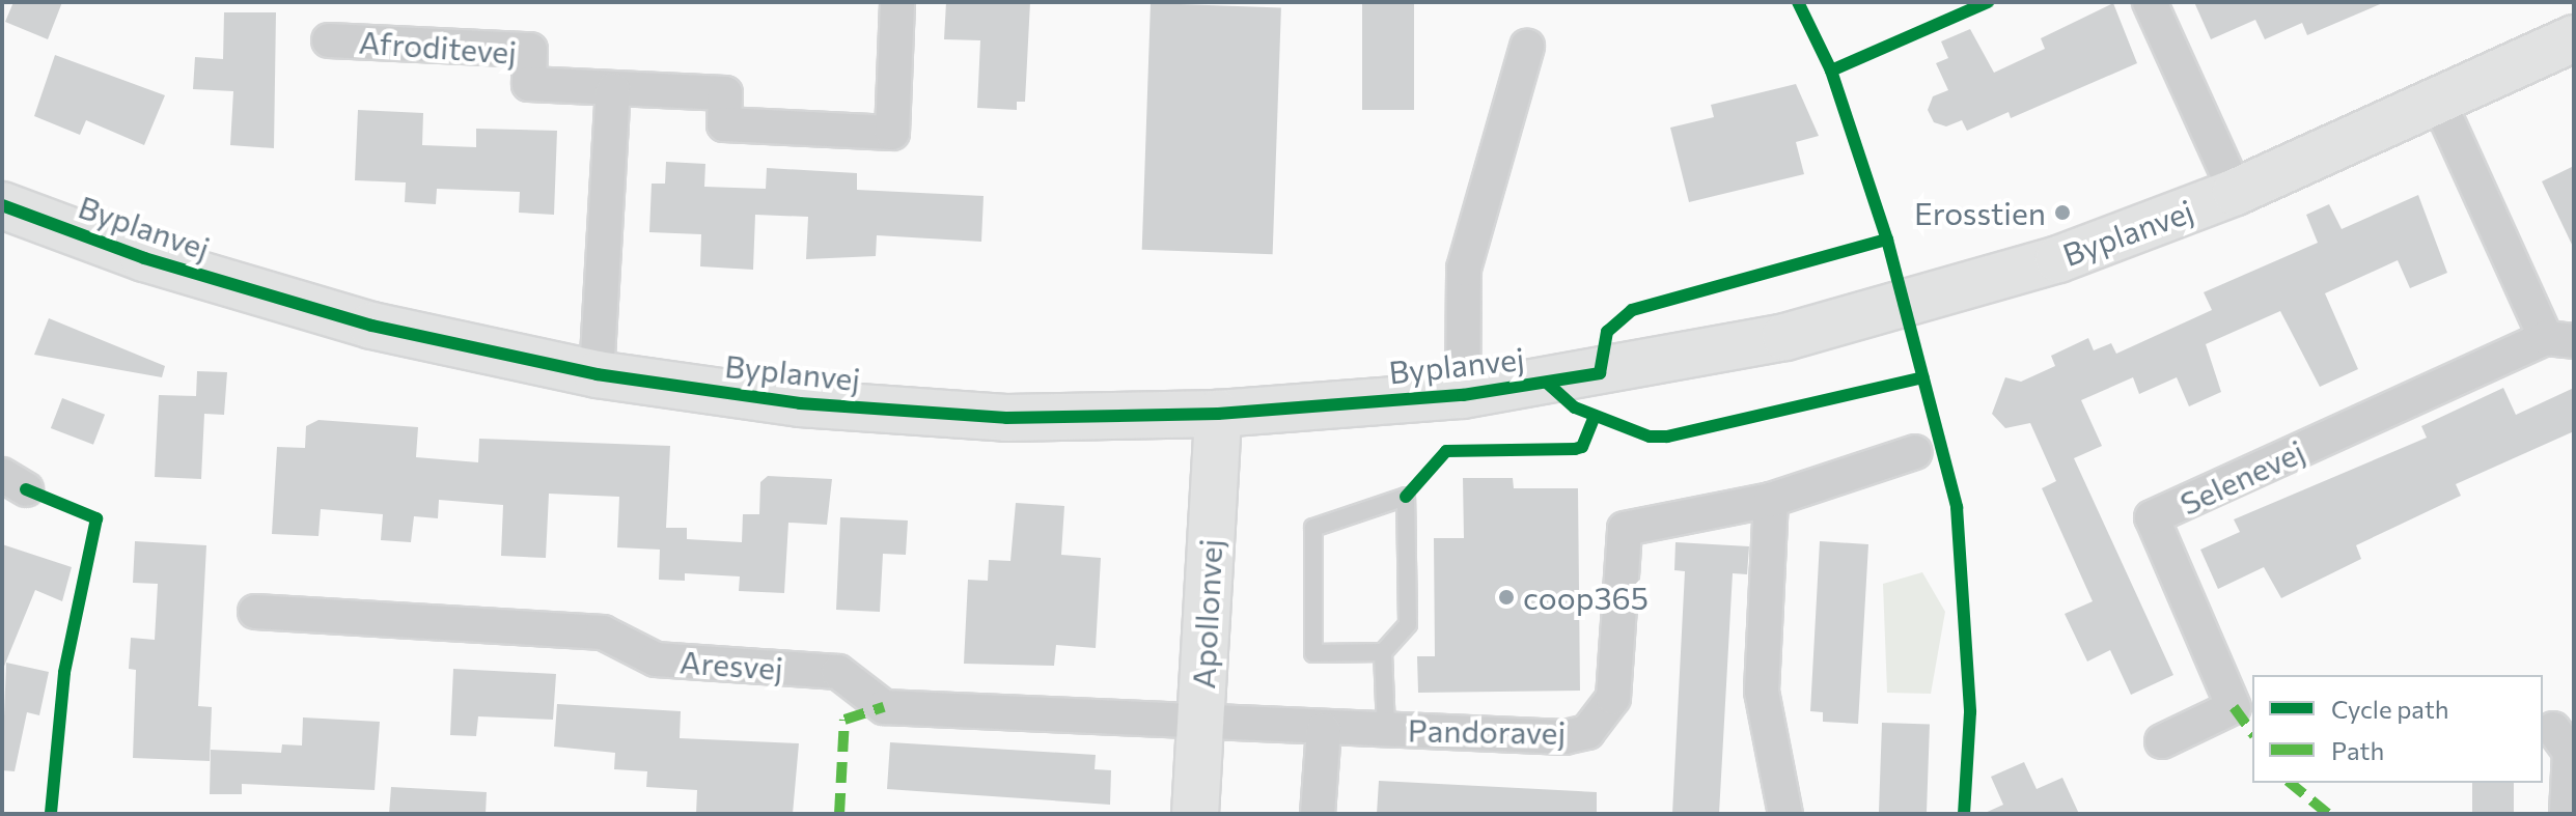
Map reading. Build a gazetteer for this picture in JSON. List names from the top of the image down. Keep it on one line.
{"streets":{"street":["Afroditevej","Byplanvej","Selenevej","Apollonvej","Aresvej","Pandoravej"]},"crossings":[["Byplanvej","Selenevej"],["Byplanvej","Apollonvej"],["Apollonvej","Aresvej"],["Apollonvej","Pandoravej"],["Aresvej","Pandoravej"]],"places":["Erosstien","coop365"],"legend":["Cycle path","Path"]}
